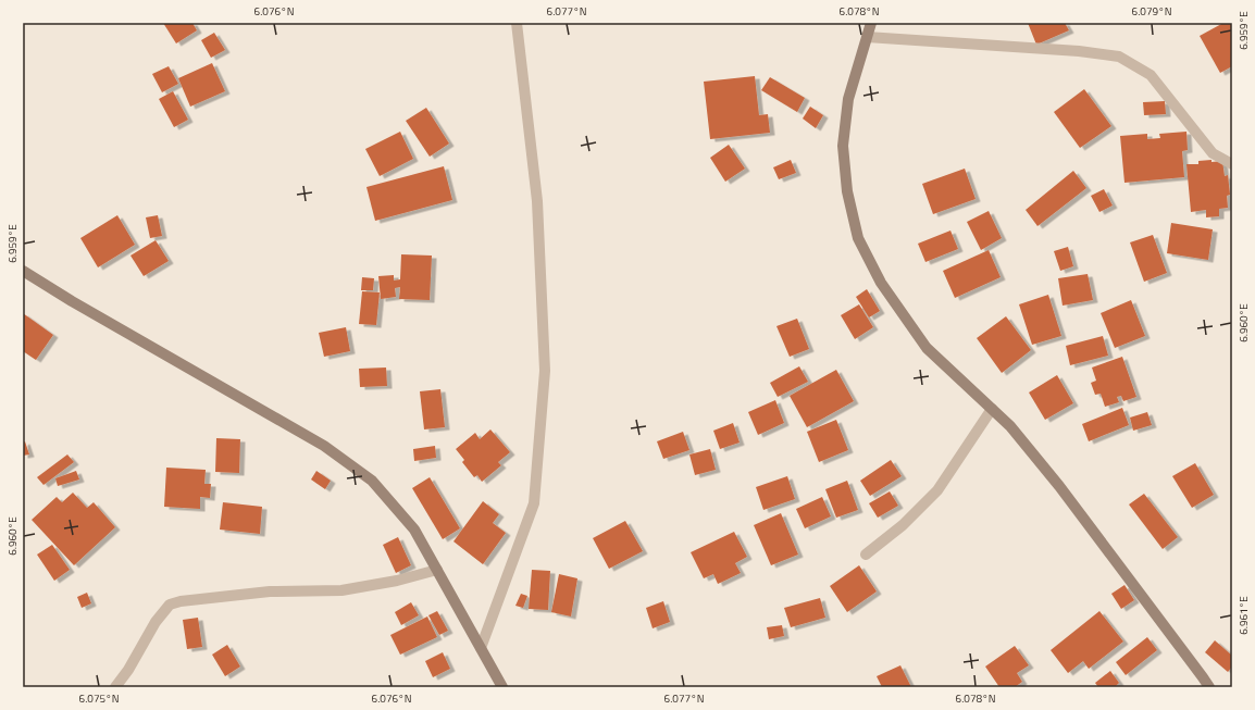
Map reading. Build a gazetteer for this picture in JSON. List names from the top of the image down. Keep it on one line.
{"coordinates":["6.076°N","6.077°N","6.078°N","6.079°N","6.959°E","6.960°E","6.961°E","6.075°N"]}
